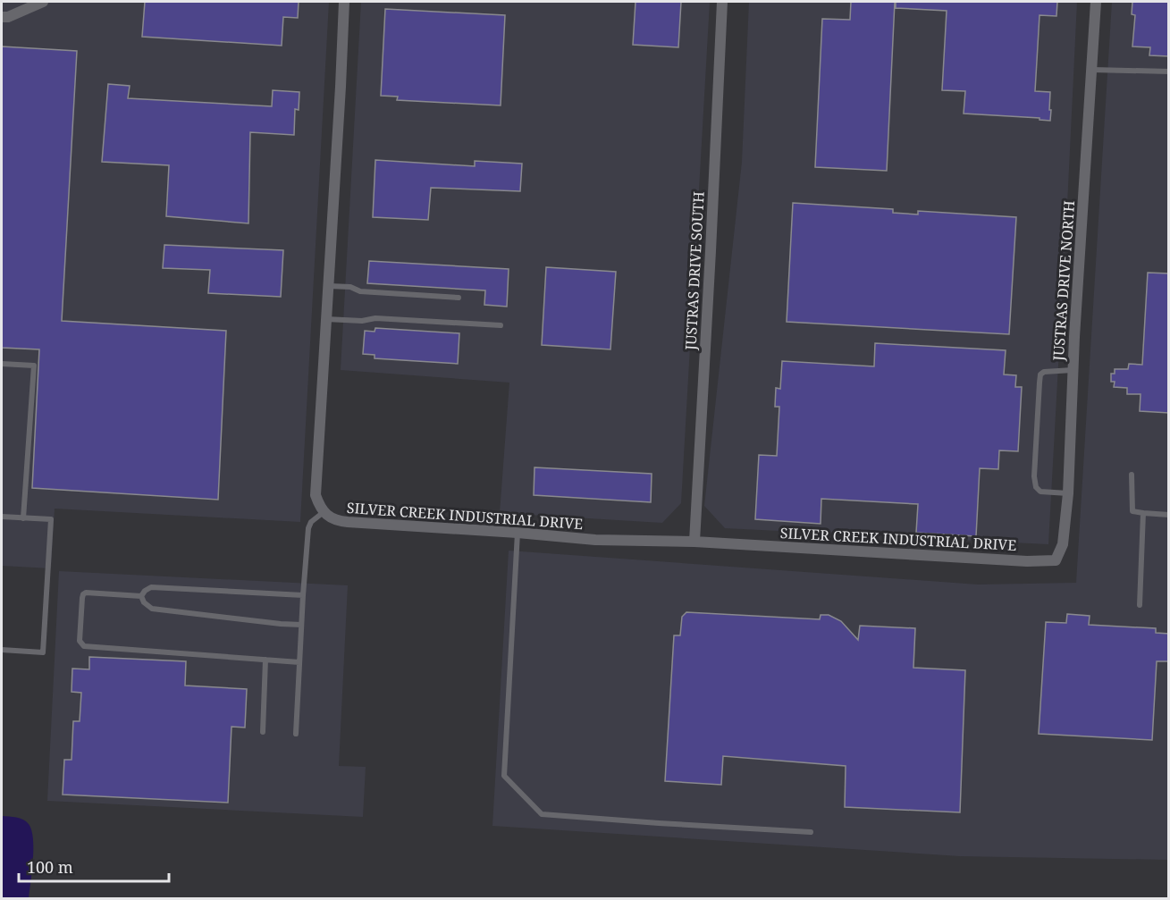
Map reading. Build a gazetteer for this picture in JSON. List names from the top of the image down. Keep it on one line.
{"streets":{"street":["JUSTRAS DRIVE SOUTH","JUSTRAS DRIVE NORTH","SILVER CREEK INDUSTRIAL DRIVE"]},"crossings":[["JUSTRAS DRIVE SOUTH","SILVER CREEK INDUSTRIAL DRIVE"],["JUSTRAS DRIVE NORTH","SILVER CREEK INDUSTRIAL DRIVE"]],"scale_bar":"100 m"}
